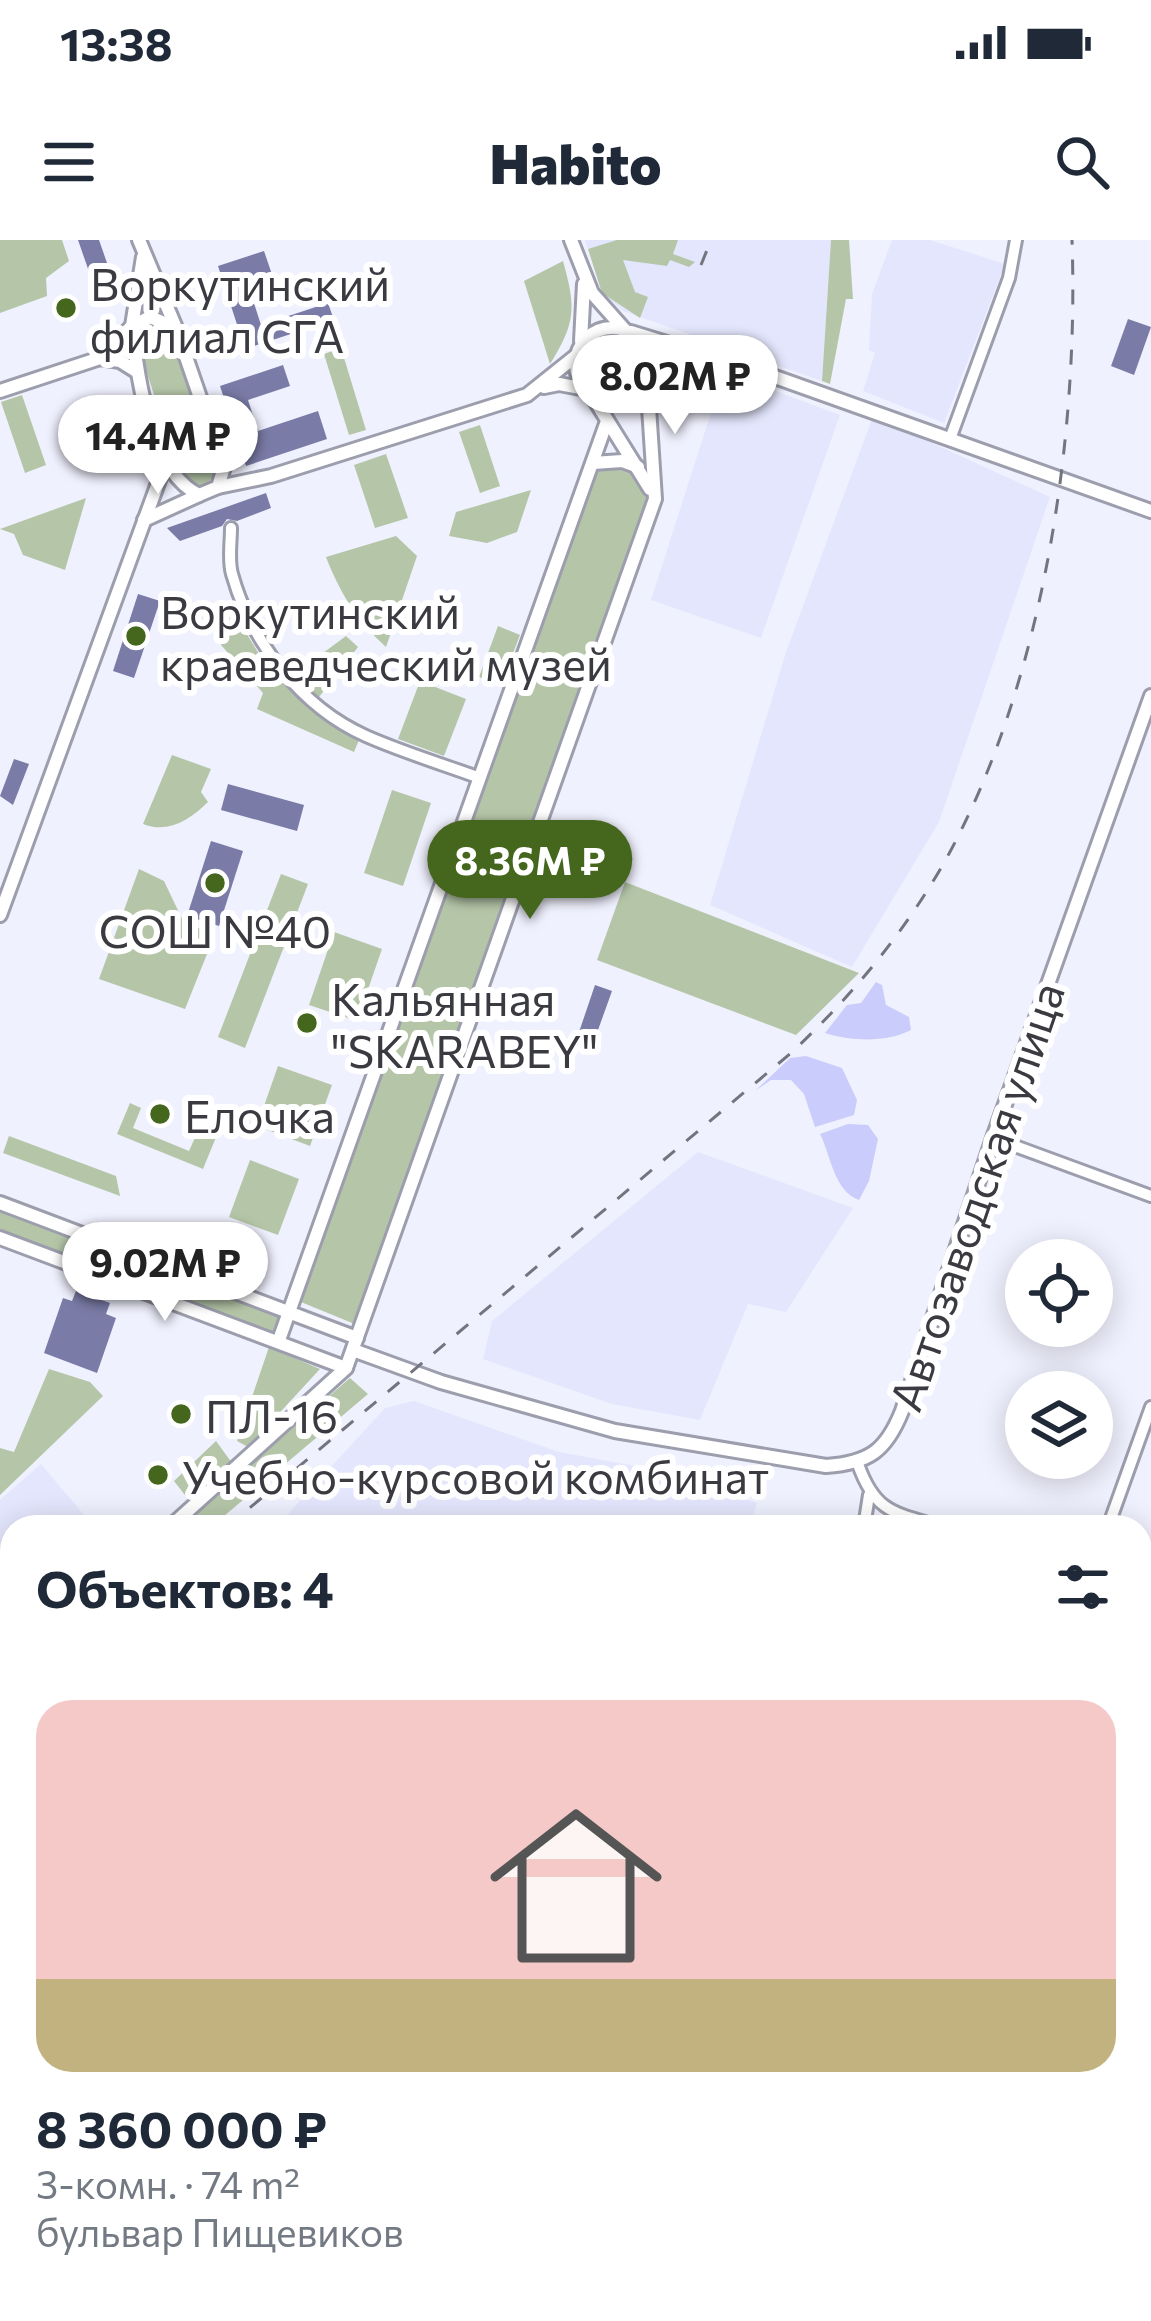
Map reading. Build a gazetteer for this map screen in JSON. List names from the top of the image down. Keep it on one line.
{"streets":{"main road":["Автозаводская улица"]},"places":["Воркутинский филиал СГА","Воркутинский краеведческий музей","СОШ №40","Кальянная \"SKARABEY\"","Елочка","ПЛ-16","Учебно-курсовой комбинат"],"page":{"status":"13:38","header":"Habito","price":["8.02M ₽","14.4M ₽","8.36M ₽","9.02M ₽"],"heading":"Объектов: 4","list":[{"name":"8 360 000 ₽","note":"3-комн. · 74 m² · бульвар Пищевиков"}]}}
